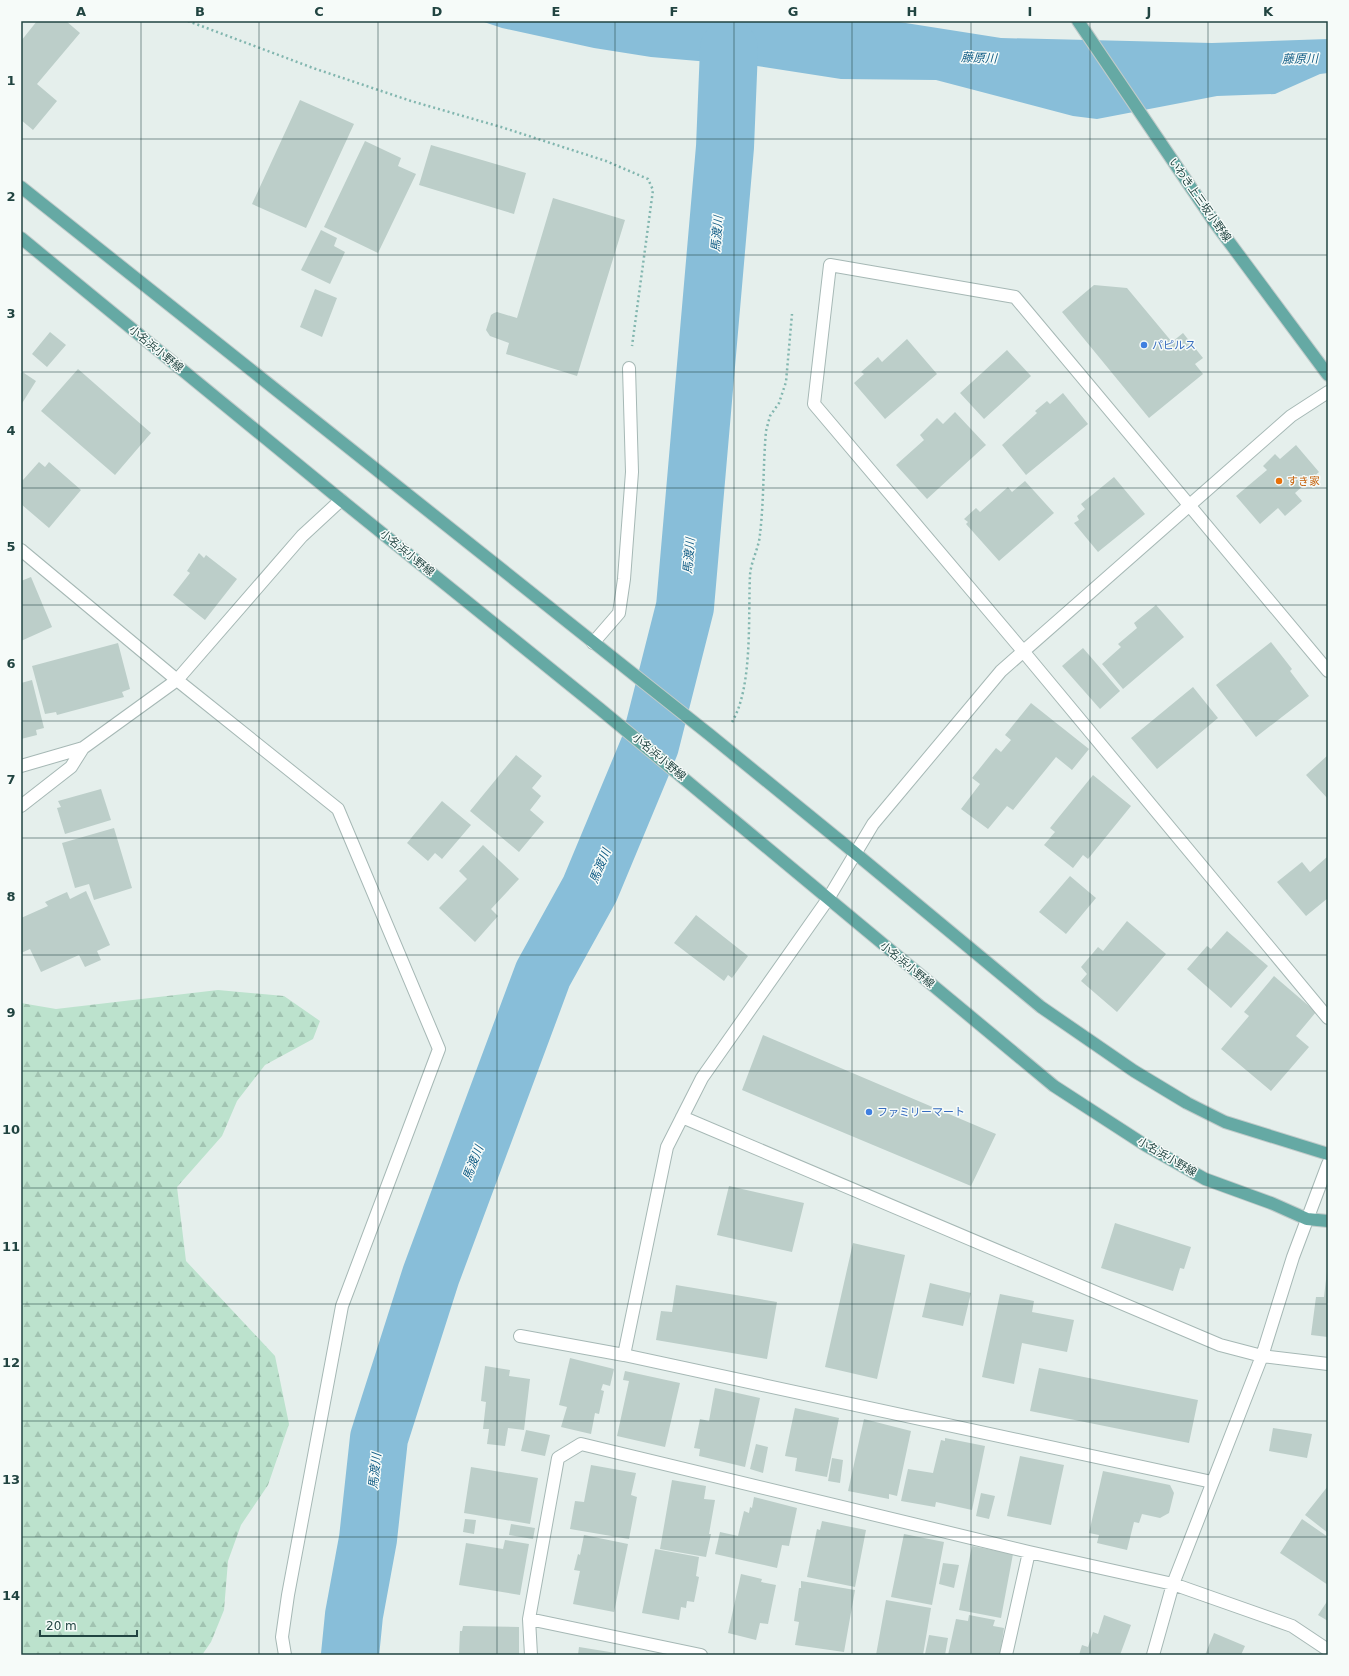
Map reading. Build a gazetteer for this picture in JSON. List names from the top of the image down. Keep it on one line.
{"streets":{"main road":["いわき上三坂小野線","小名浜小野線"]},"water":["藤原川","馬渡川"],"places":["パピルス","すき家","ファミリーマート"],"scale_bar":"20 m","grid":{"columns":["A","B","C","D","E","F","G","H","I","J","K"],"rows":["1","2","3","4","5","6","7","8","9","10","11","12","13","14"]}}
